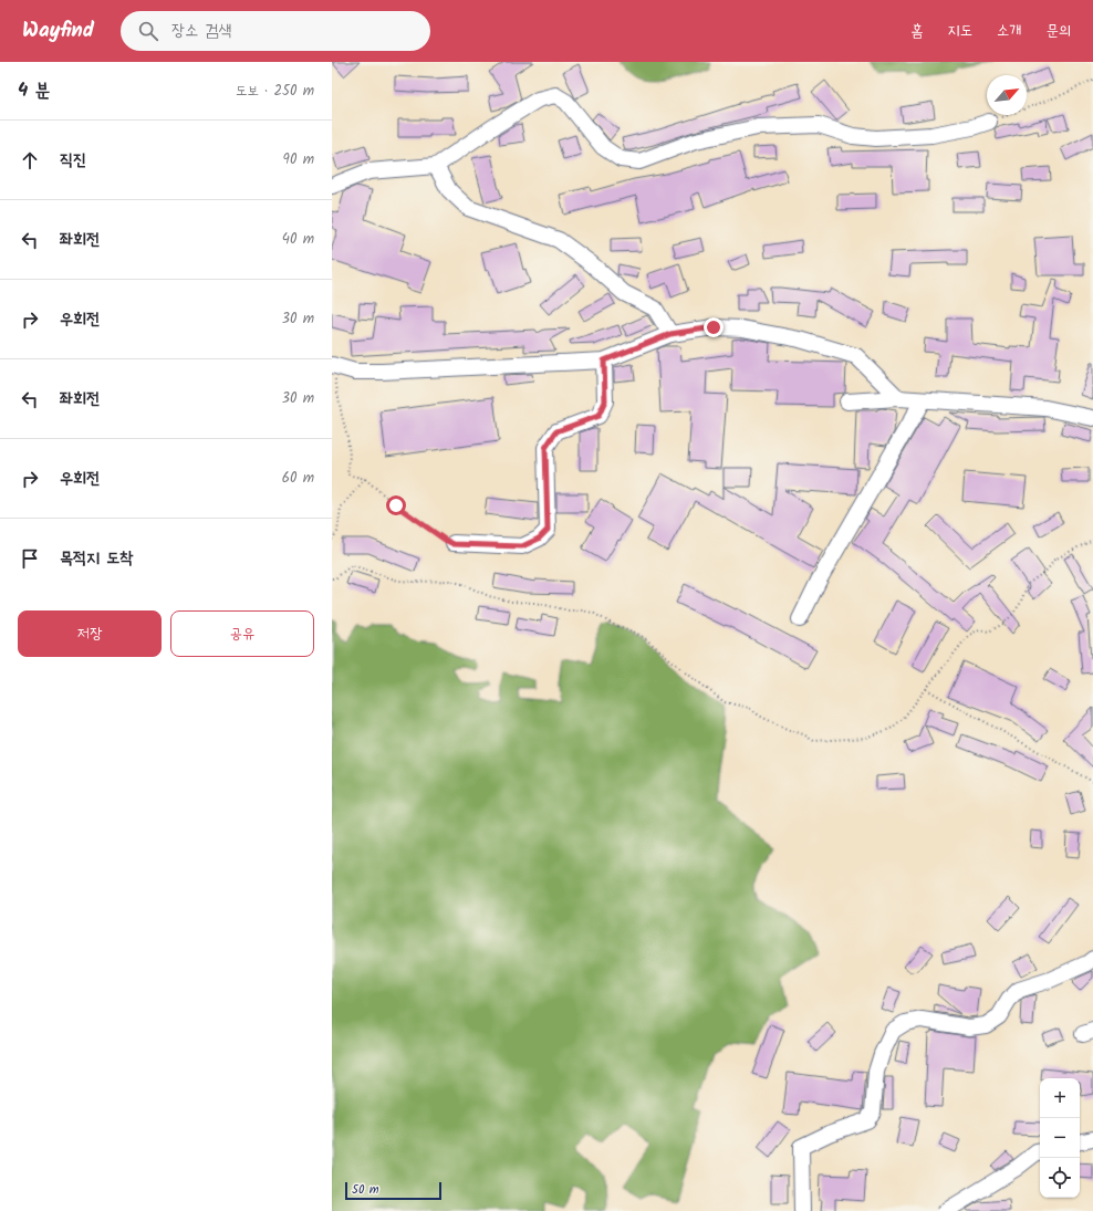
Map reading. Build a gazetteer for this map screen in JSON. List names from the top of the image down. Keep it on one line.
{"scale_bar":"50 m","north":"top right","page":{"header":"Wayfind","search":"장소 검색","nav":["홈","지도","소개","문의"],"heading":["4 분","도보 · 250 m"],"list":[["직진","90 m"],["좌회전","40 m"],["우회전","30 m"],["좌회전","30 m"],["우회전","60 m"],"목적지 도착"],"buttons":["저장","공유"],"map_buttons":["+","−"],"scale":"50 m"}}
